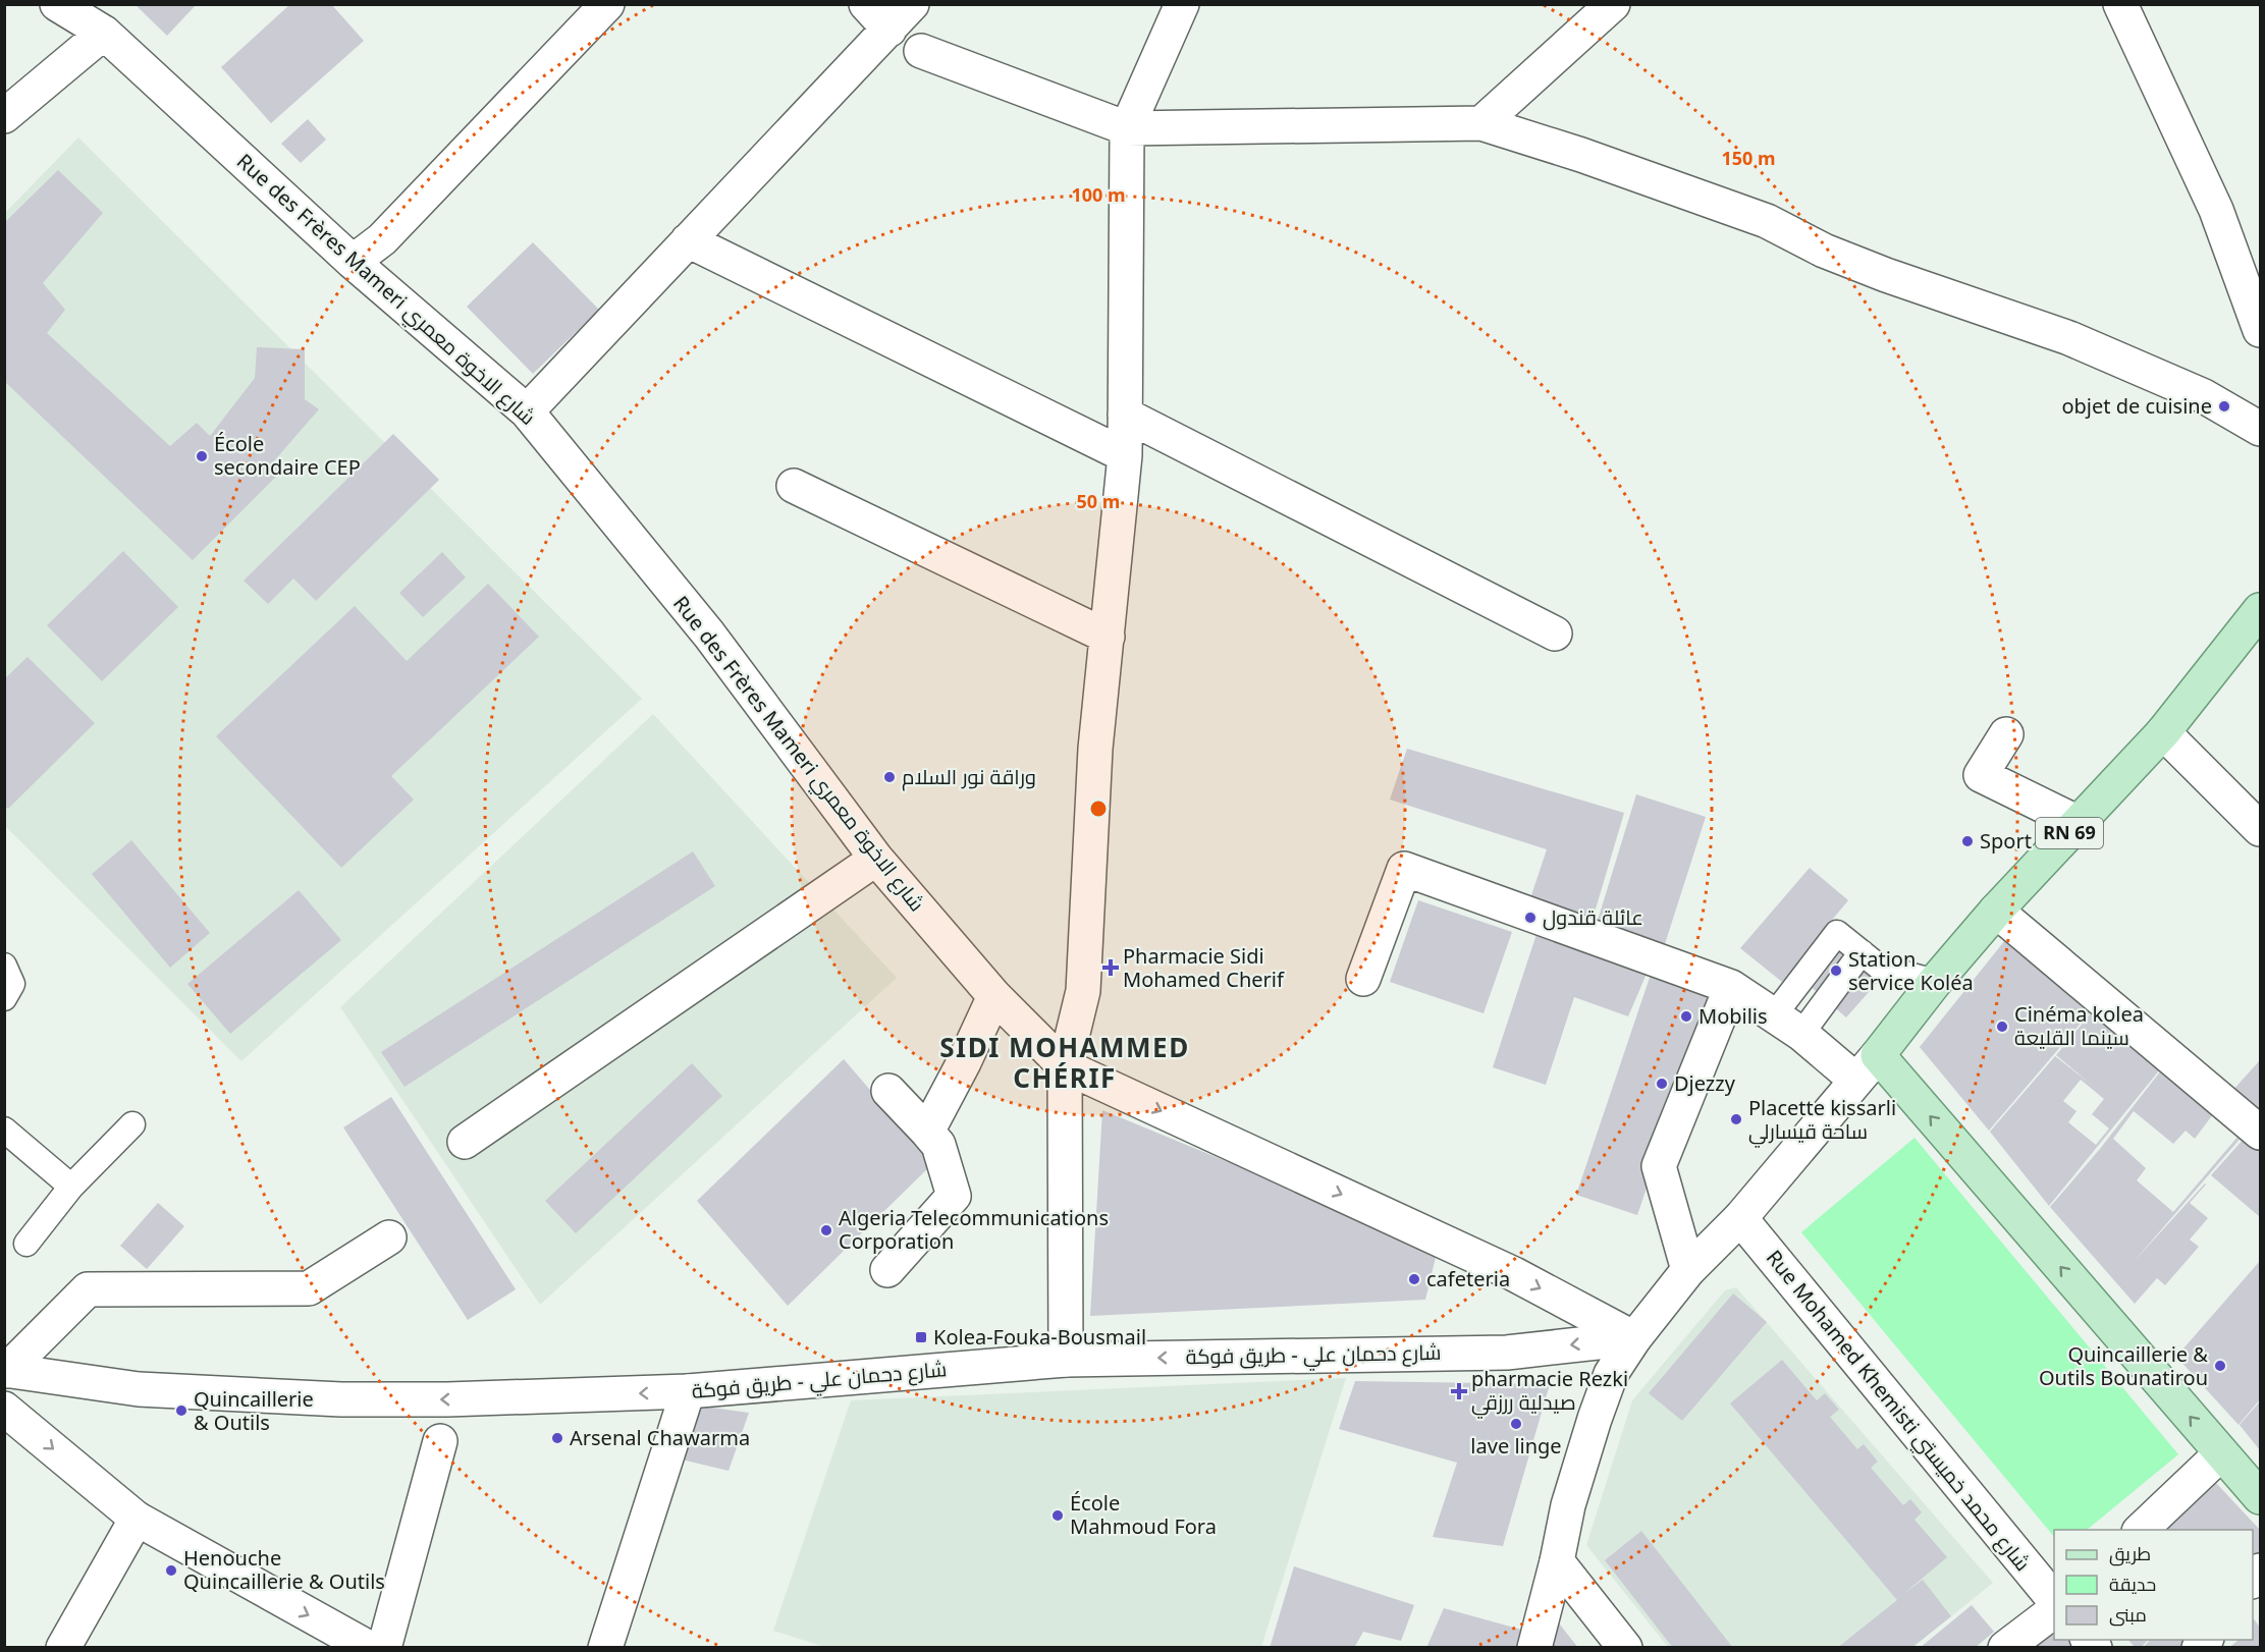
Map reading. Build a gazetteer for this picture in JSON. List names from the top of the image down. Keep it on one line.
{"streets":{"main road":["RN 69"],"street":["Rue des Frères Mameri شارع الاخوة معمري","شارع دحمان علي - طريق فوكة","Rue Mohamed Khemisti شارع محمد خميستي"]},"crossings":[["Rue des Frères Mameri شارع الاخوة معمري","شارع دحمان علي - طريق فوكة"]],"one_way":["شارع دحمان علي - طريق فوكة"],"districts":["SIDI MOHAMMED CHÉRIF"],"places":{"other":["objet de cuisine","École secondaire CEP","وراقة نور السلام","Sport","عائلة قندول","Station service Koléa","Mobilis","Cinéma kolea سينما القليعة","Djezzy","Placette kissarli ساحة قيسارلي","Algeria Telecommunications Corporation","cafeteria","Quincaillerie & Outils Bounatirou","Quincaillerie & Outils","lave linge","Arsenal Chawarma","École Mahmoud Fora","Henouche Quincaillerie & Outils"],"health":["Pharmacie Sidi Mohamed Cherif","pharmacie Rezki صيدلية ررزقي"],"transit":["Kolea-Fouka-Bousmail"]},"legend":["طريق","حديقة","مبنى"],"rings":["150 m","100 m","50 m"]}
